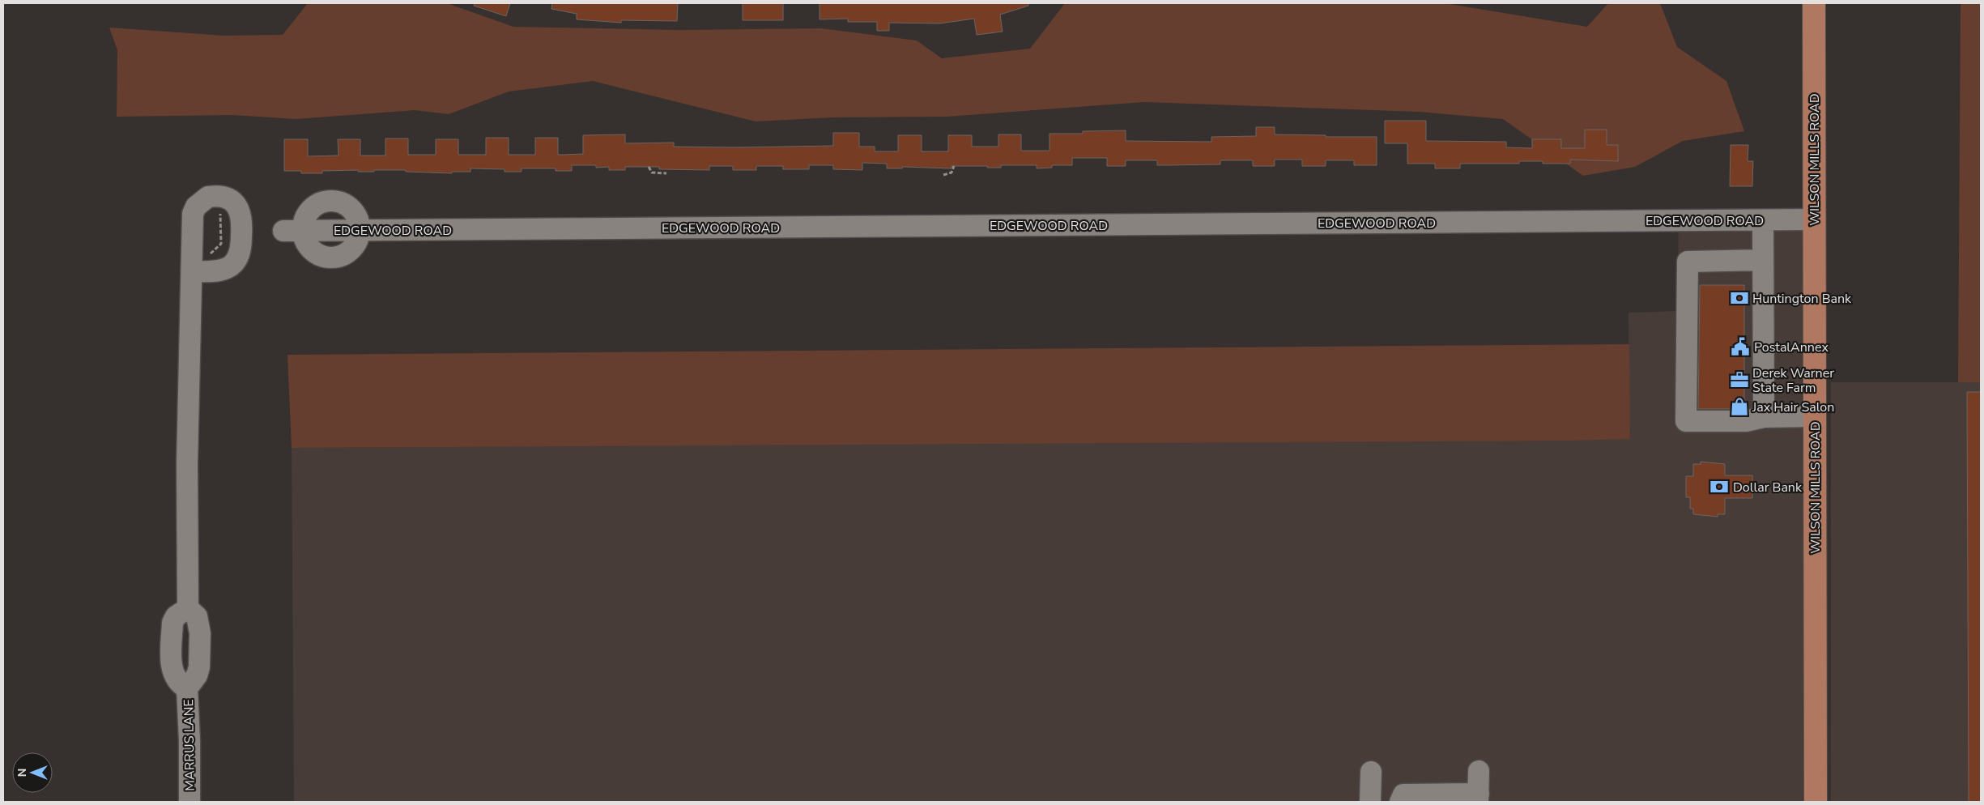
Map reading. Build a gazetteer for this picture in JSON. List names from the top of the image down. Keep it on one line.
{"streets":{"main road":["WILSON MILLS ROAD"],"street":["EDGEWOOD ROAD","MARRUS LANE"]},"crossings":[["WILSON MILLS ROAD","EDGEWOOD ROAD"]],"places":{"bank":["Huntington Bank","Dollar Bank"],"public building":["PostalAnnex"],"office":["Derek Warner State Farm"],"shop":["Jax Hair Salon"]},"north":"left"}
